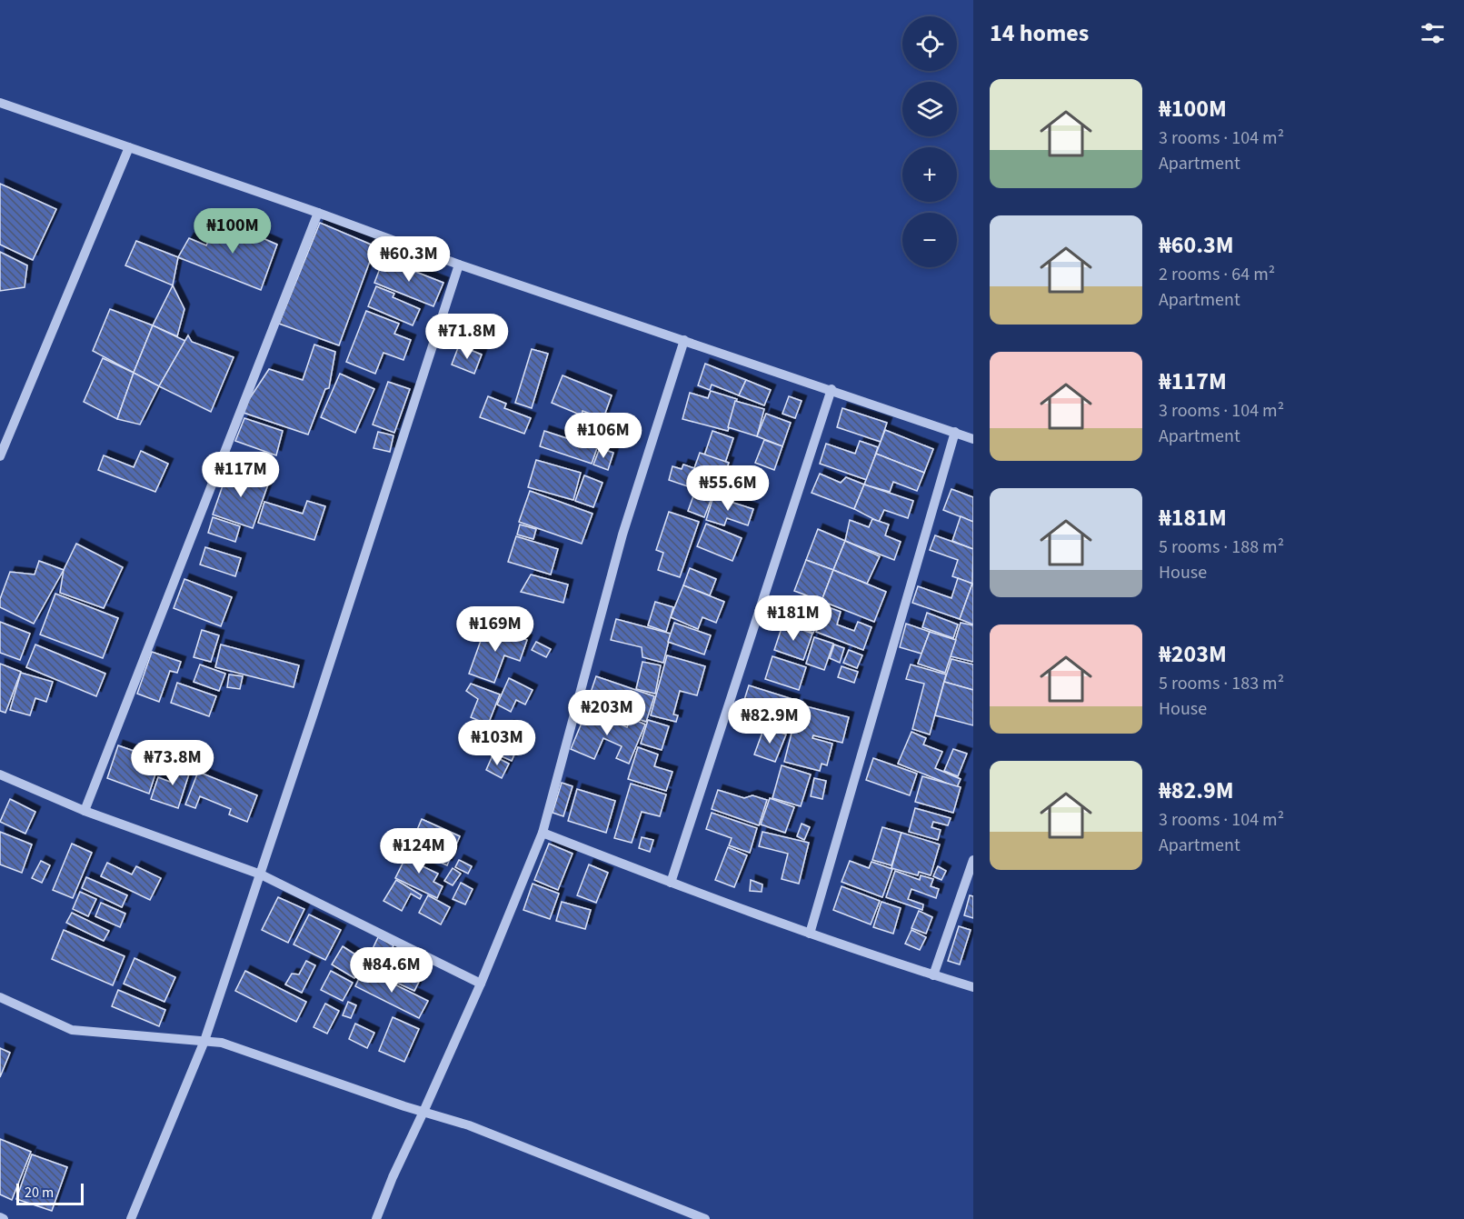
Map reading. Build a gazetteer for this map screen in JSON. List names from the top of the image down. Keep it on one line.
{"scale_bar":"20 m","page":{"heading":"14 homes","map_buttons":["+","−"],"list":[{"name":"₦100M","note":"3 rooms · 104 m² · Apartment"},{"name":"₦60.3M","note":"2 rooms · 64 m² · Apartment"},{"name":"₦117M","note":"3 rooms · 104 m² · Apartment"},{"name":"₦181M","note":"5 rooms · 188 m² · House"},{"name":"₦203M","note":"5 rooms · 183 m² · House"},{"name":"₦82.9M","note":"3 rooms · 104 m² · Apartment"}],"price":["₦100M","₦60.3M","₦71.8M","₦106M","₦117M","₦55.6M","₦181M","₦169M","₦203M","₦82.9M","₦103M","₦73.8M","₦124M","₦84.6M"],"scale":"20 m"}}
